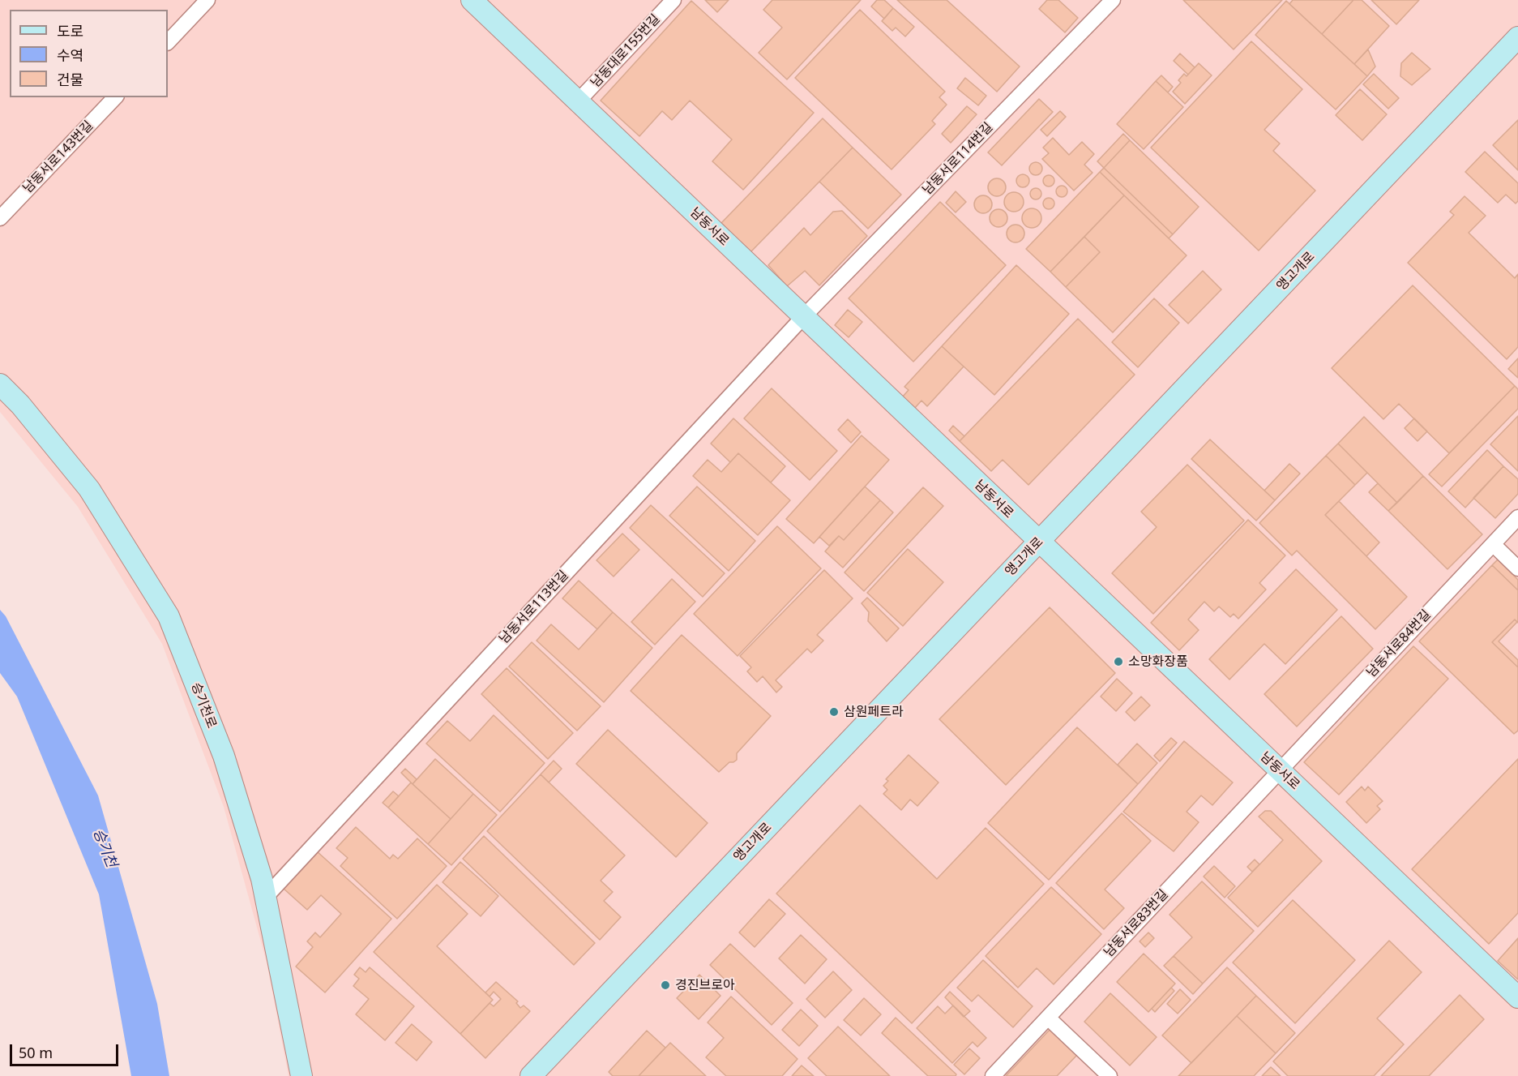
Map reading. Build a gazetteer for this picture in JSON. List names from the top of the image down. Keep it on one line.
{"streets":{"street":["남동대로155번길","남동서로143번길","남동서로114번길","남동서로","앵고개로","남동서로113번길","남동서로84번길","승기천로","남동서로83번길"]},"crossings":[["남동대로155번길","남동서로"],["남동서로114번길","남동서로"],["남동서로114번길","남동서로113번길"],["남동서로","앵고개로"],["남동서로","남동서로113번길"],["남동서로","남동서로84번길"],["남동서로","남동서로83번길"],["남동서로113번길","승기천로"],["남동서로84번길","남동서로83번길"]],"water":["승기천"],"places":["소망화장품","삼원페트라","경진브로아"],"legend":["도로","수역","건물"],"scale_bar":"50 m"}
